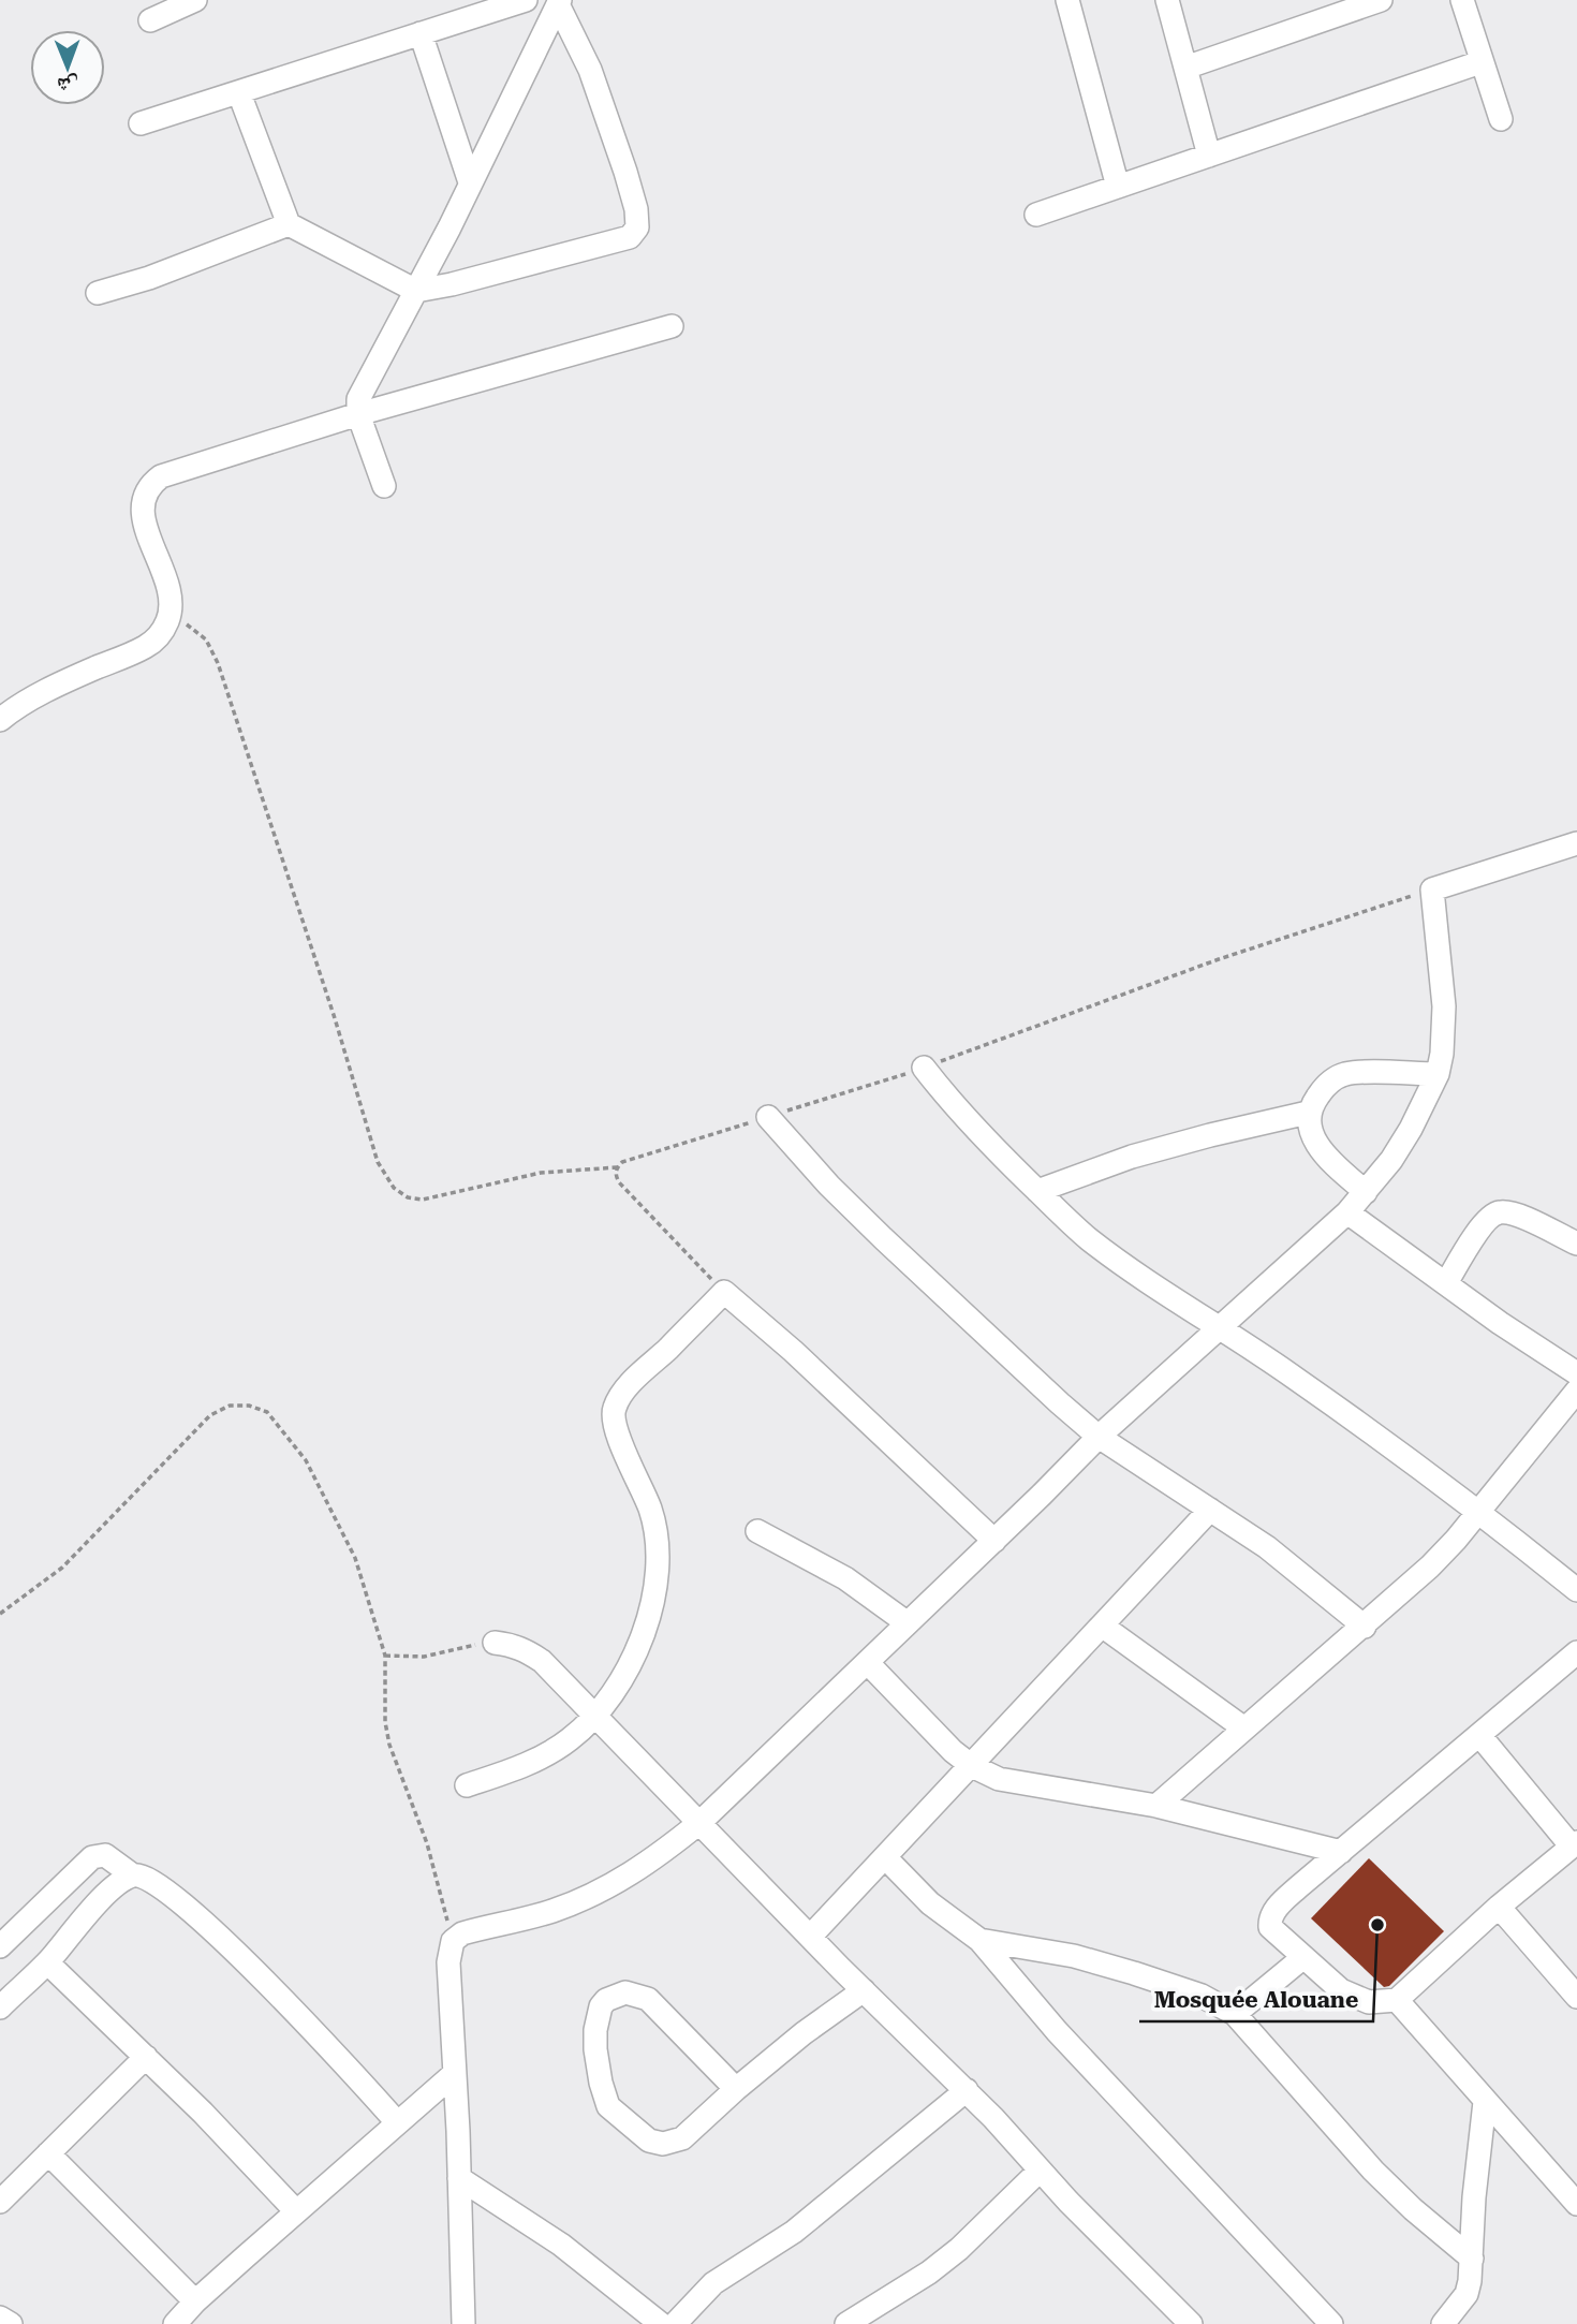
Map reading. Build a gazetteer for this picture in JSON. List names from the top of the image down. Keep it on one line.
{"places":["Mosquée Alouane"],"north":"bottom"}
